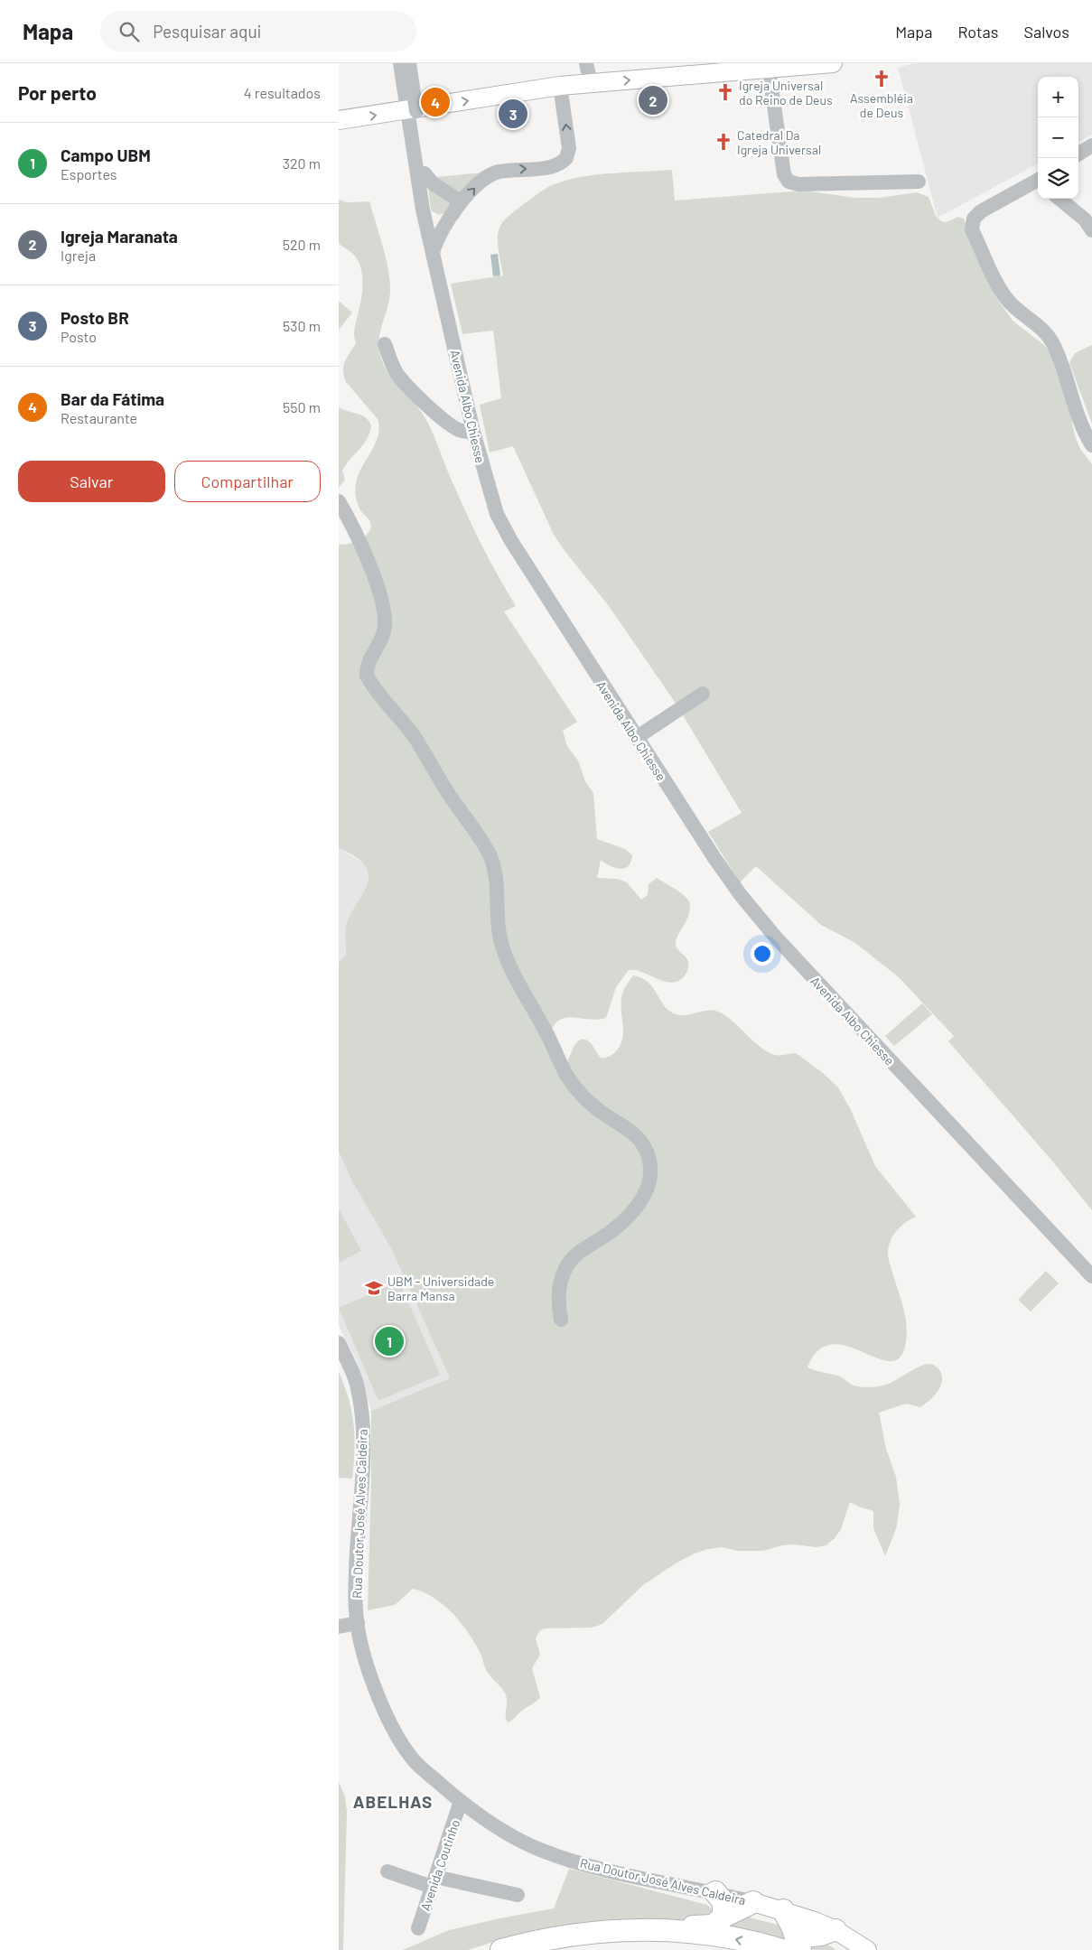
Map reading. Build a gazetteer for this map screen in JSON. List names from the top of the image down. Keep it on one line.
{"streets":{"street":["Avenida Albo Chiesse","Rua Doutor José Alves Caldeira","Avenida Coutinho"]},"crossings":[["Rua Doutor José Alves Caldeira","Avenida Coutinho"]],"districts":["ABELHAS"],"places":{"church":["Assembléia de Deus","Igreja Universal do Reino de Deus","Catedral Da Igreja Universal"],"school or university":["UBM - Universidade Barra Mansa"]},"page":{"header":"Mapa","search":"Pesquisar aqui","nav":["Mapa","Rotas","Salvos"],"heading":["Por perto","4 resultados"],"map_buttons":["+","−"],"pins":["2","4","3","1"],"list":[{"mark":"1","name":"Campo UBM","note":"Esportes","value":"320 m"},{"mark":"2","name":"Igreja Maranata","note":"Igreja","value":"520 m"},{"mark":"3","name":"Posto BR","note":"Posto","value":"530 m"},{"mark":"4","name":"Bar da Fátima","note":"Restaurante","value":"550 m"}],"buttons":["Salvar","Compartilhar"]}}
